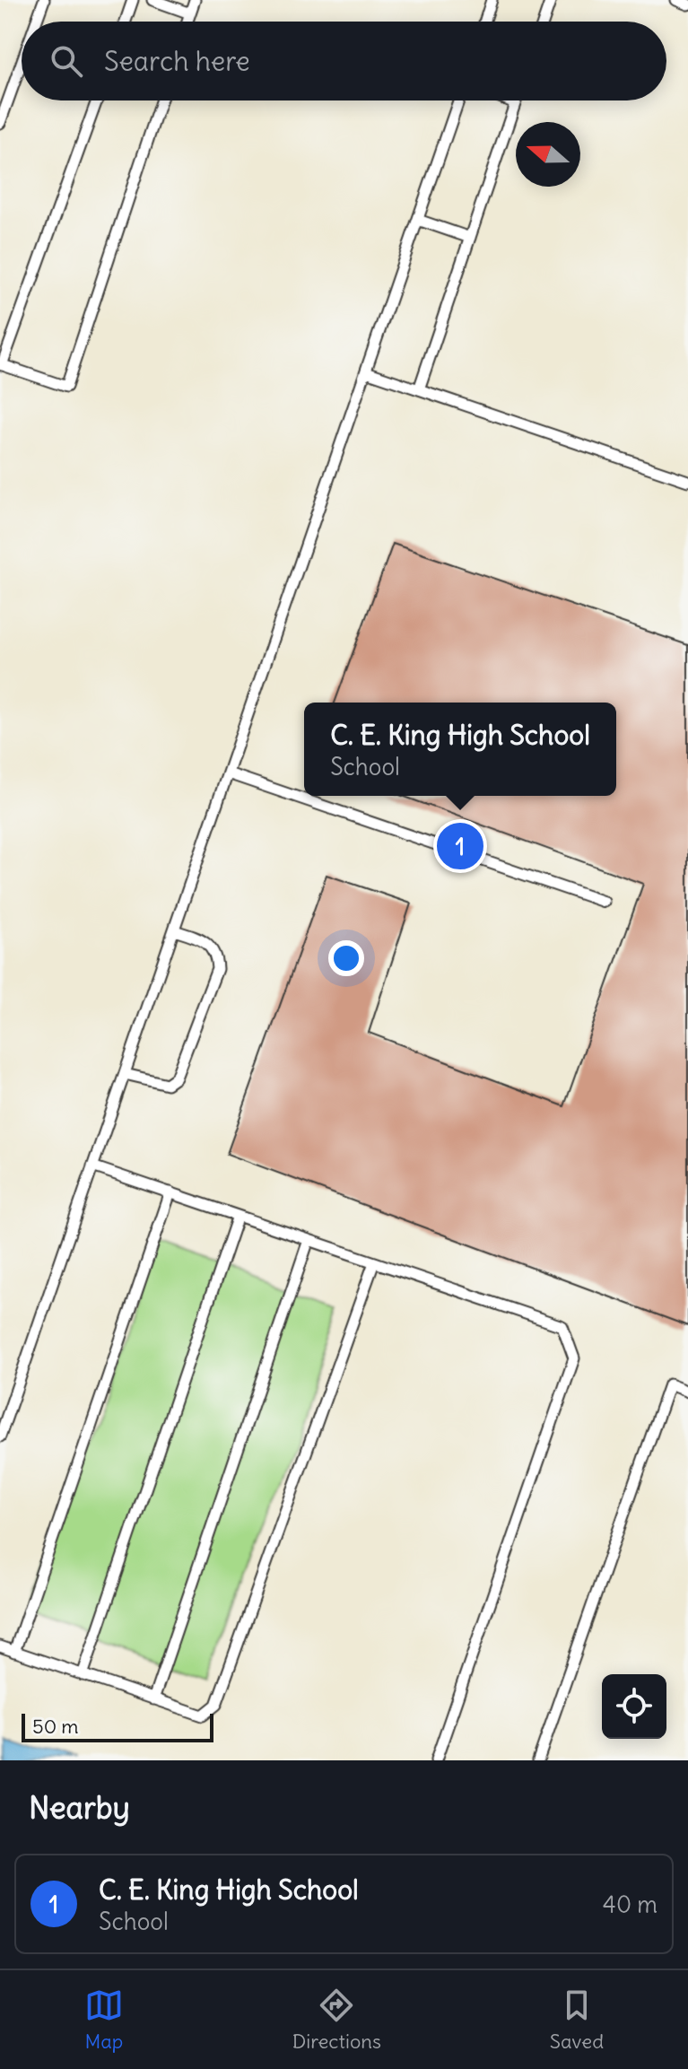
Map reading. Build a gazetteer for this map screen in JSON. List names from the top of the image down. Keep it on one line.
{"scale_bar":"50 m","north":"left","page":{"search":"Search here","popup":["C. E. King High School","School"],"pins":"1","scale":"50 m","heading":"Nearby","list":[{"mark":"1","name":"C. E. King High School","note":"School","value":"40 m"}],"nav":["Map","Directions","Saved"]}}
